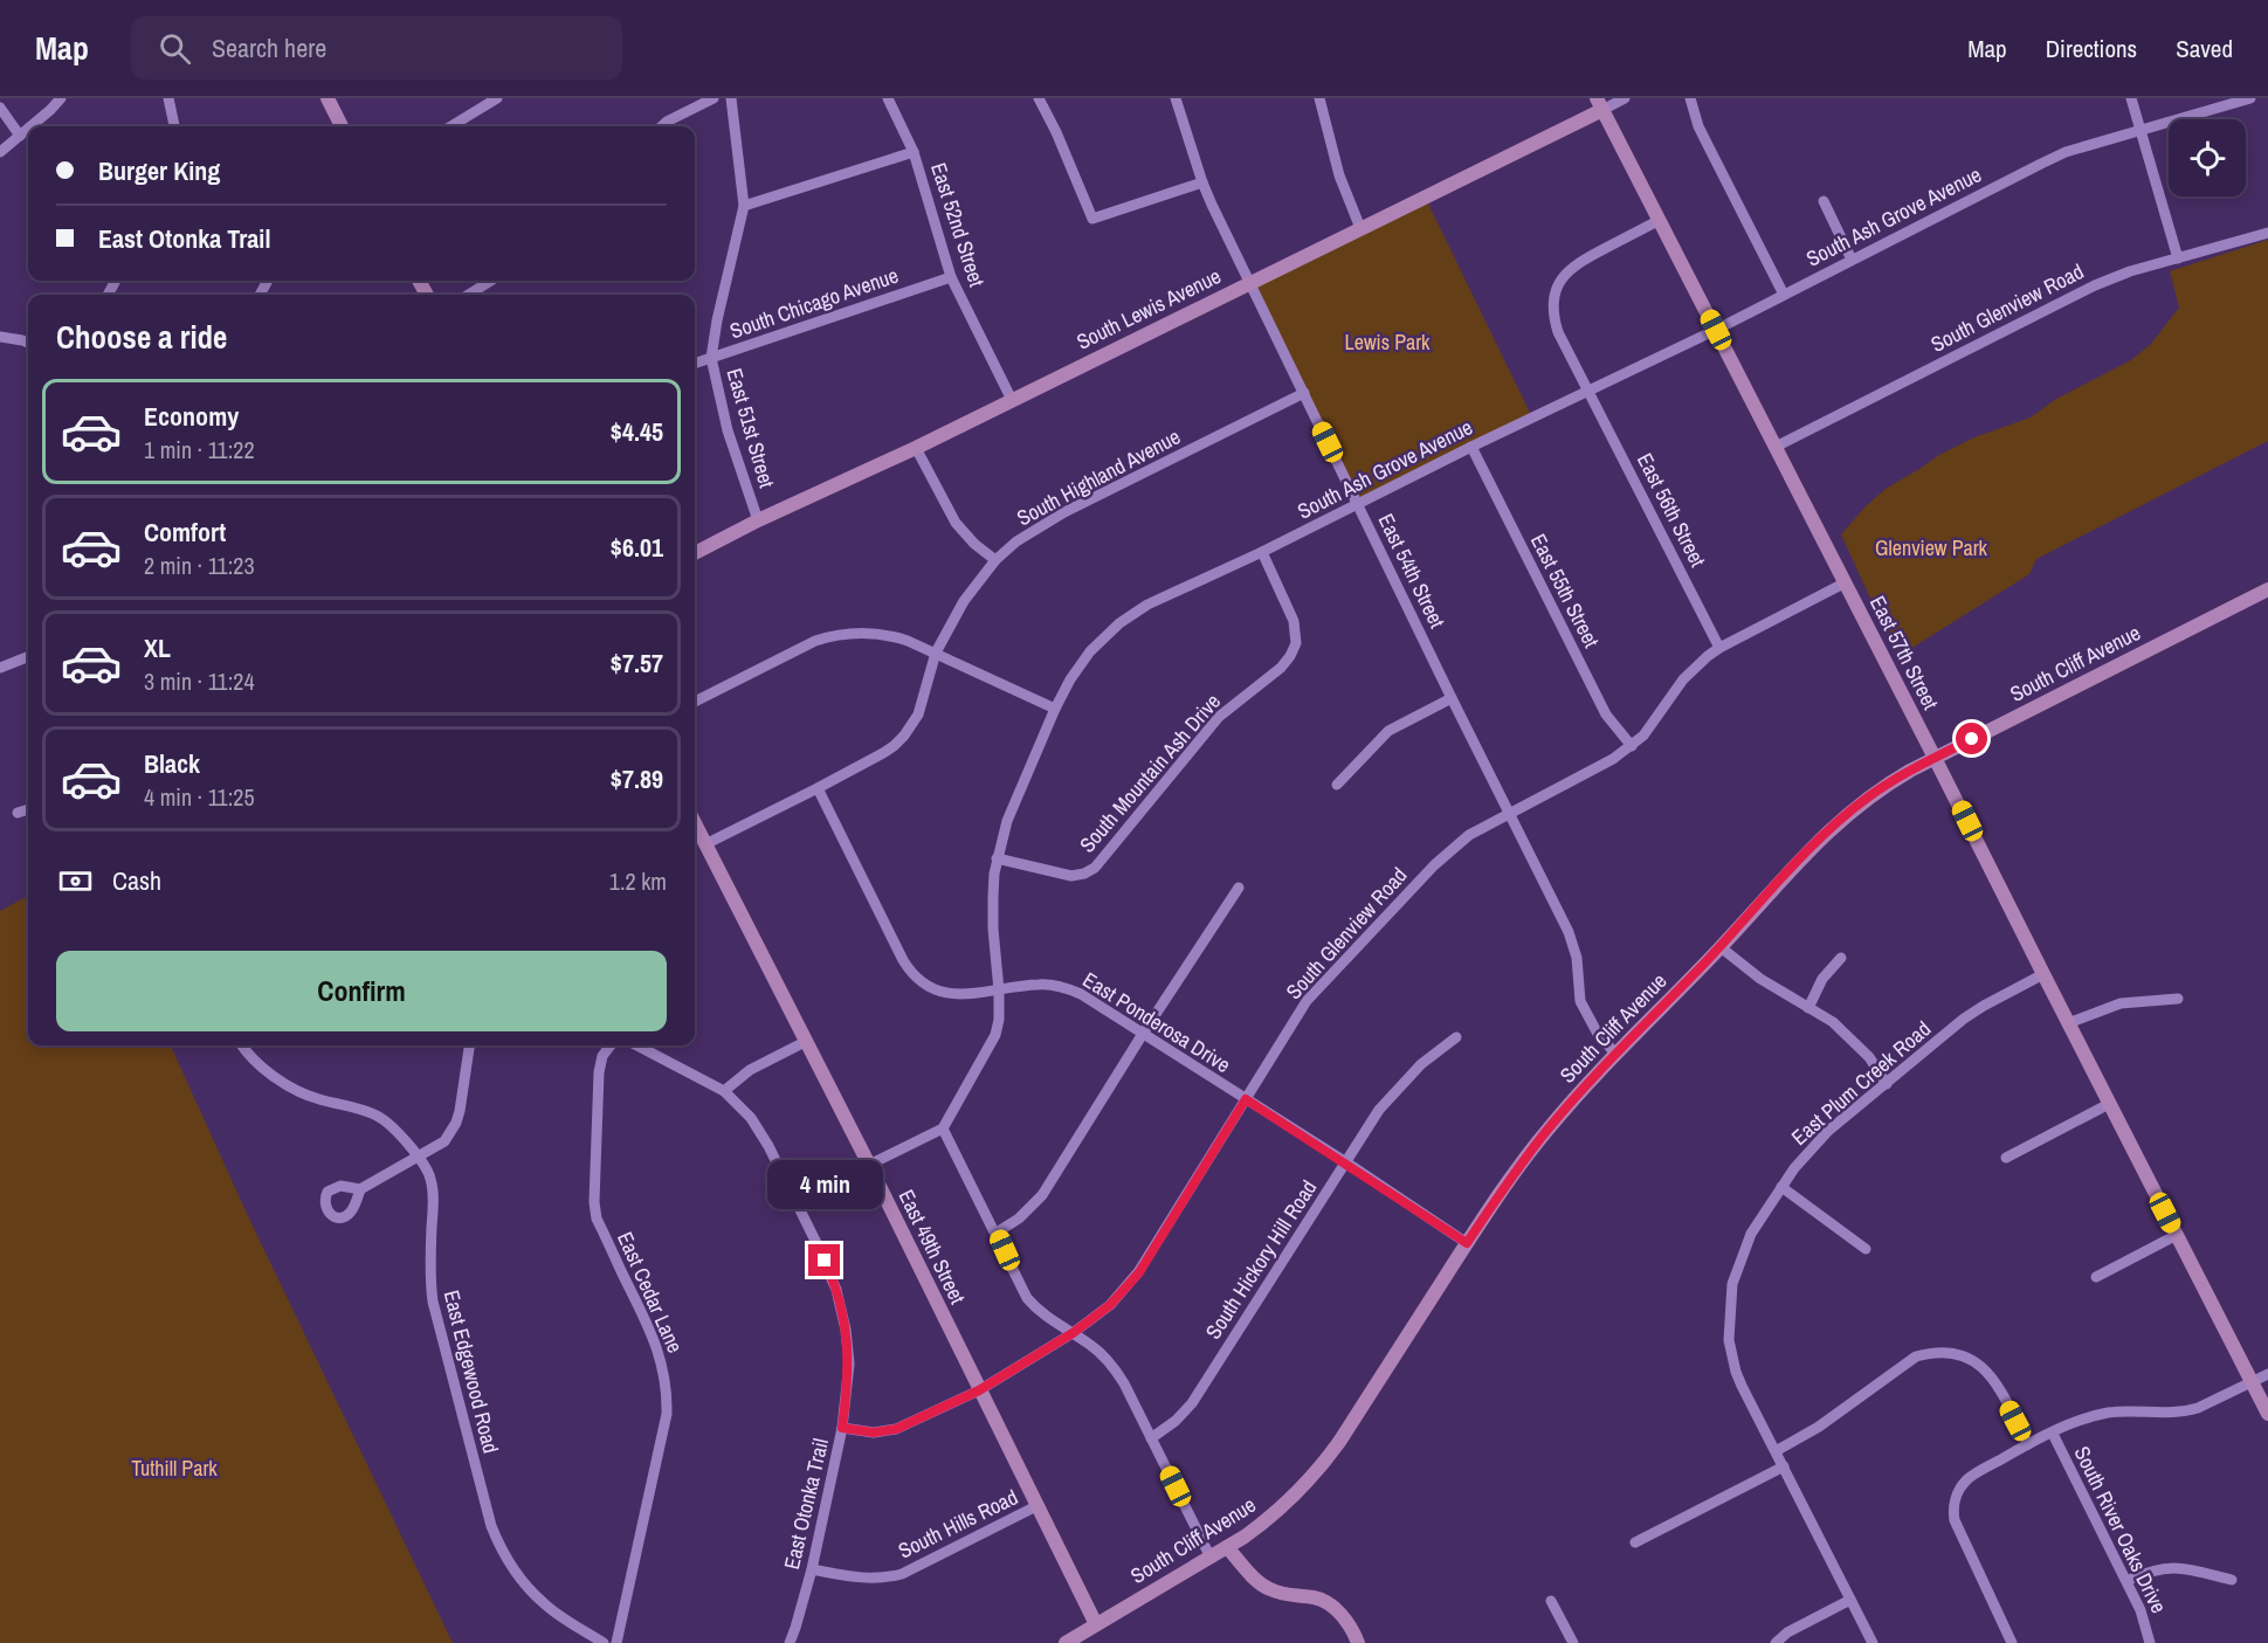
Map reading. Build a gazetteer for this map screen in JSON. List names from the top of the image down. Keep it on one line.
{"streets":{"main road":["South Lewis Avenue","East 57th Street","South Cliff Avenue","East 49th Street"],"street":["South Ash Grove Avenue","East 52nd Street","South Chicago Avenue","South Glenview Road","East 51st Street","South Highland Avenue","East 56th Street","East 54th Street","East 55th Street","South Mountain Ash Drive","East Ponderosa Drive","East Plum Creek Road","South Hickory Hill Road","East Cedar Lane","East Edgewood Road","East Otonka Trail","South Hills Road","South River Oaks Drive"]},"crossings":[["South Ash Grove Avenue","East 56th Street"],["South Ash Grove Avenue","East 54th Street"],["South Ash Grove Avenue","East 55th Street"],["South Ash Grove Avenue","East 57th Street"],["South Ash Grove Avenue","South Mountain Ash Drive"],["South Ash Grove Avenue","East Ponderosa Drive"],["East 52nd Street","South Chicago Avenue"],["East 52nd Street","South Lewis Avenue"],["South Chicago Avenue","East 51st Street"],["South Glenview Road","East 56th Street"],["South Glenview Road","East 54th Street"],["South Glenview Road","East 55th Street"],["South Glenview Road","East 57th Street"],["South Glenview Road","East Ponderosa Drive"],["South Glenview Road","East 49th Street"],["South Glenview Road","East Otonka Trail"],["South Lewis Avenue","East 51st Street"],["South Lewis Avenue","East 54th Street"],["South Lewis Avenue","East 57th Street"],["South Highland Avenue","East 54th Street"],["South Highland Avenue","East Ponderosa Drive"],["South Highland Avenue","East 49th Street"],["East 56th Street","East 57th Street"],["East 54th Street","South Cliff Avenue"],["East 57th Street","South Cliff Avenue"],["East 57th Street","East Plum Creek Road"],["South Cliff Avenue","East Ponderosa Drive"],["South Cliff Avenue","East 49th Street"],["East Ponderosa Drive","South Hickory Hill Road"],["East 49th Street","South Hills Road"],["East Otonka Trail","South Hills Road"]],"parks":["Lewis Park","Glenview Park","Tuthill Park"],"page":{"header":"Map","search":"Search here","nav":["Map","Directions","Saved"],"banner":["Burger King","East Otonka Trail"],"heading":"Choose a ride","list":[{"name":"Economy","note":"1 min · 11:22","value":"$4.45"},{"name":"Comfort","note":"2 min · 11:23","value":"$6.01"},{"name":"XL","note":"3 min · 11:24","value":"$7.57"},{"name":"Black","note":"4 min · 11:25","value":"$7.89"}],"pay":["Cash","1.2 km"],"buttons":"Confirm","bubble":"4 min"}}
